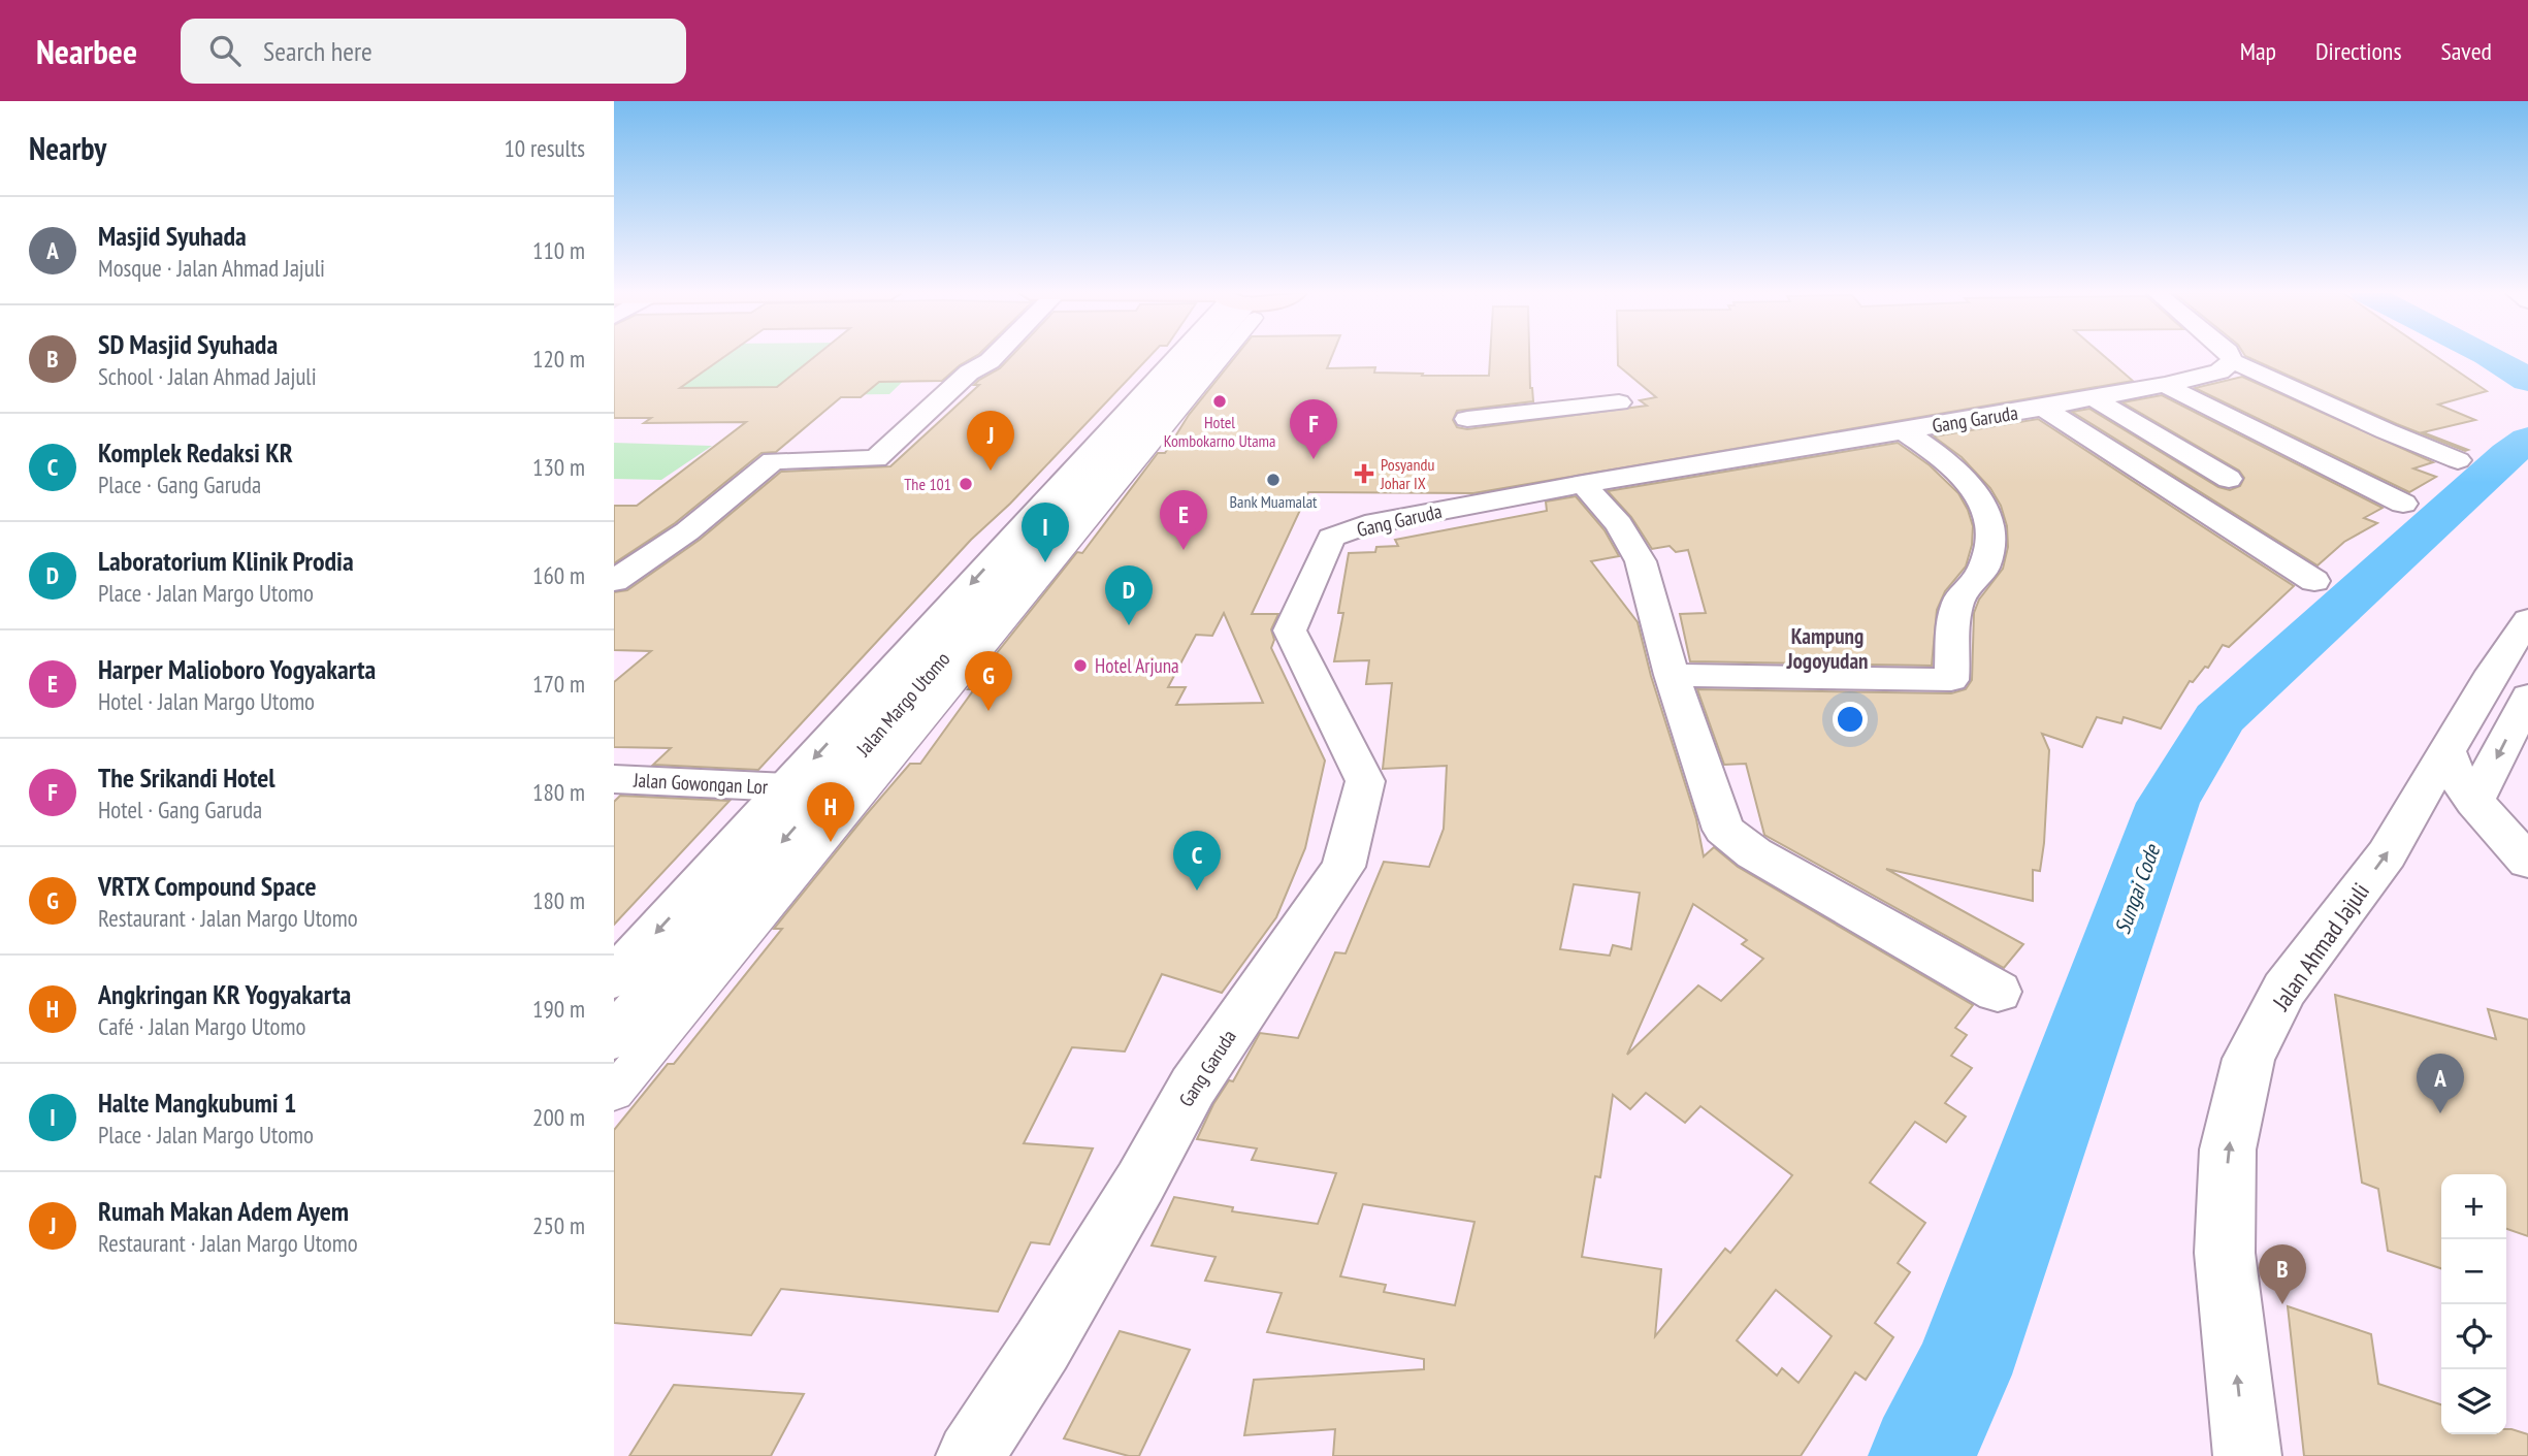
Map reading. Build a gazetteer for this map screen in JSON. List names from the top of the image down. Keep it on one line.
{"streets":{"street":["Gang Garuda","Jalan Margo Utomo","Jalan Gowongan Lor","Jalan Ahmad Jajuli"]},"crossings":[["Jalan Margo Utomo","Jalan Gowongan Lor"]],"one_way":["Jalan Ahmad Jajuli"],"districts":["Kampung Jogoyudan"],"water":["Sungai Code"],"places":{"other":["Hotel Kombokarno Utama","Bank Muamalat","The 101","Hotel Arjuna"],"health":["Posyandu Johar IX"]},"page":{"header":"Nearbee","search":"Search here","nav":["Map","Directions","Saved"],"heading":["Nearby","10 results"],"list":[{"mark":"A","name":"Masjid Syuhada","note":"Mosque · Jalan Ahmad Jajuli","value":"110 m"},{"mark":"B","name":"SD Masjid Syuhada","note":"School · Jalan Ahmad Jajuli","value":"120 m"},{"mark":"C","name":"Komplek Redaksi KR","note":"Place · Gang Garuda","value":"130 m"},{"mark":"D","name":"Laboratorium Klinik Prodia","note":"Place · Jalan Margo Utomo","value":"160 m"},{"mark":"E","name":"Harper Malioboro Yogyakarta","note":"Hotel · Jalan Margo Utomo","value":"170 m"},{"mark":"F","name":"The Srikandi Hotel","note":"Hotel · Gang Garuda","value":"180 m"},{"mark":"G","name":"VRTX Compound Space","note":"Restaurant · Jalan Margo Utomo","value":"180 m"},{"mark":"H","name":"Angkringan KR Yogyakarta","note":"Café · Jalan Margo Utomo","value":"190 m"},{"mark":"I","name":"Halte Mangkubumi 1","note":"Place · Jalan Margo Utomo","value":"200 m"},{"mark":"J","name":"Rumah Makan Adem Ayem","note":"Restaurant · Jalan Margo Utomo","value":"250 m"}],"pins":["F","J","E","I","D","G","H","C","A","B"],"map_buttons":["+","−"]}}
